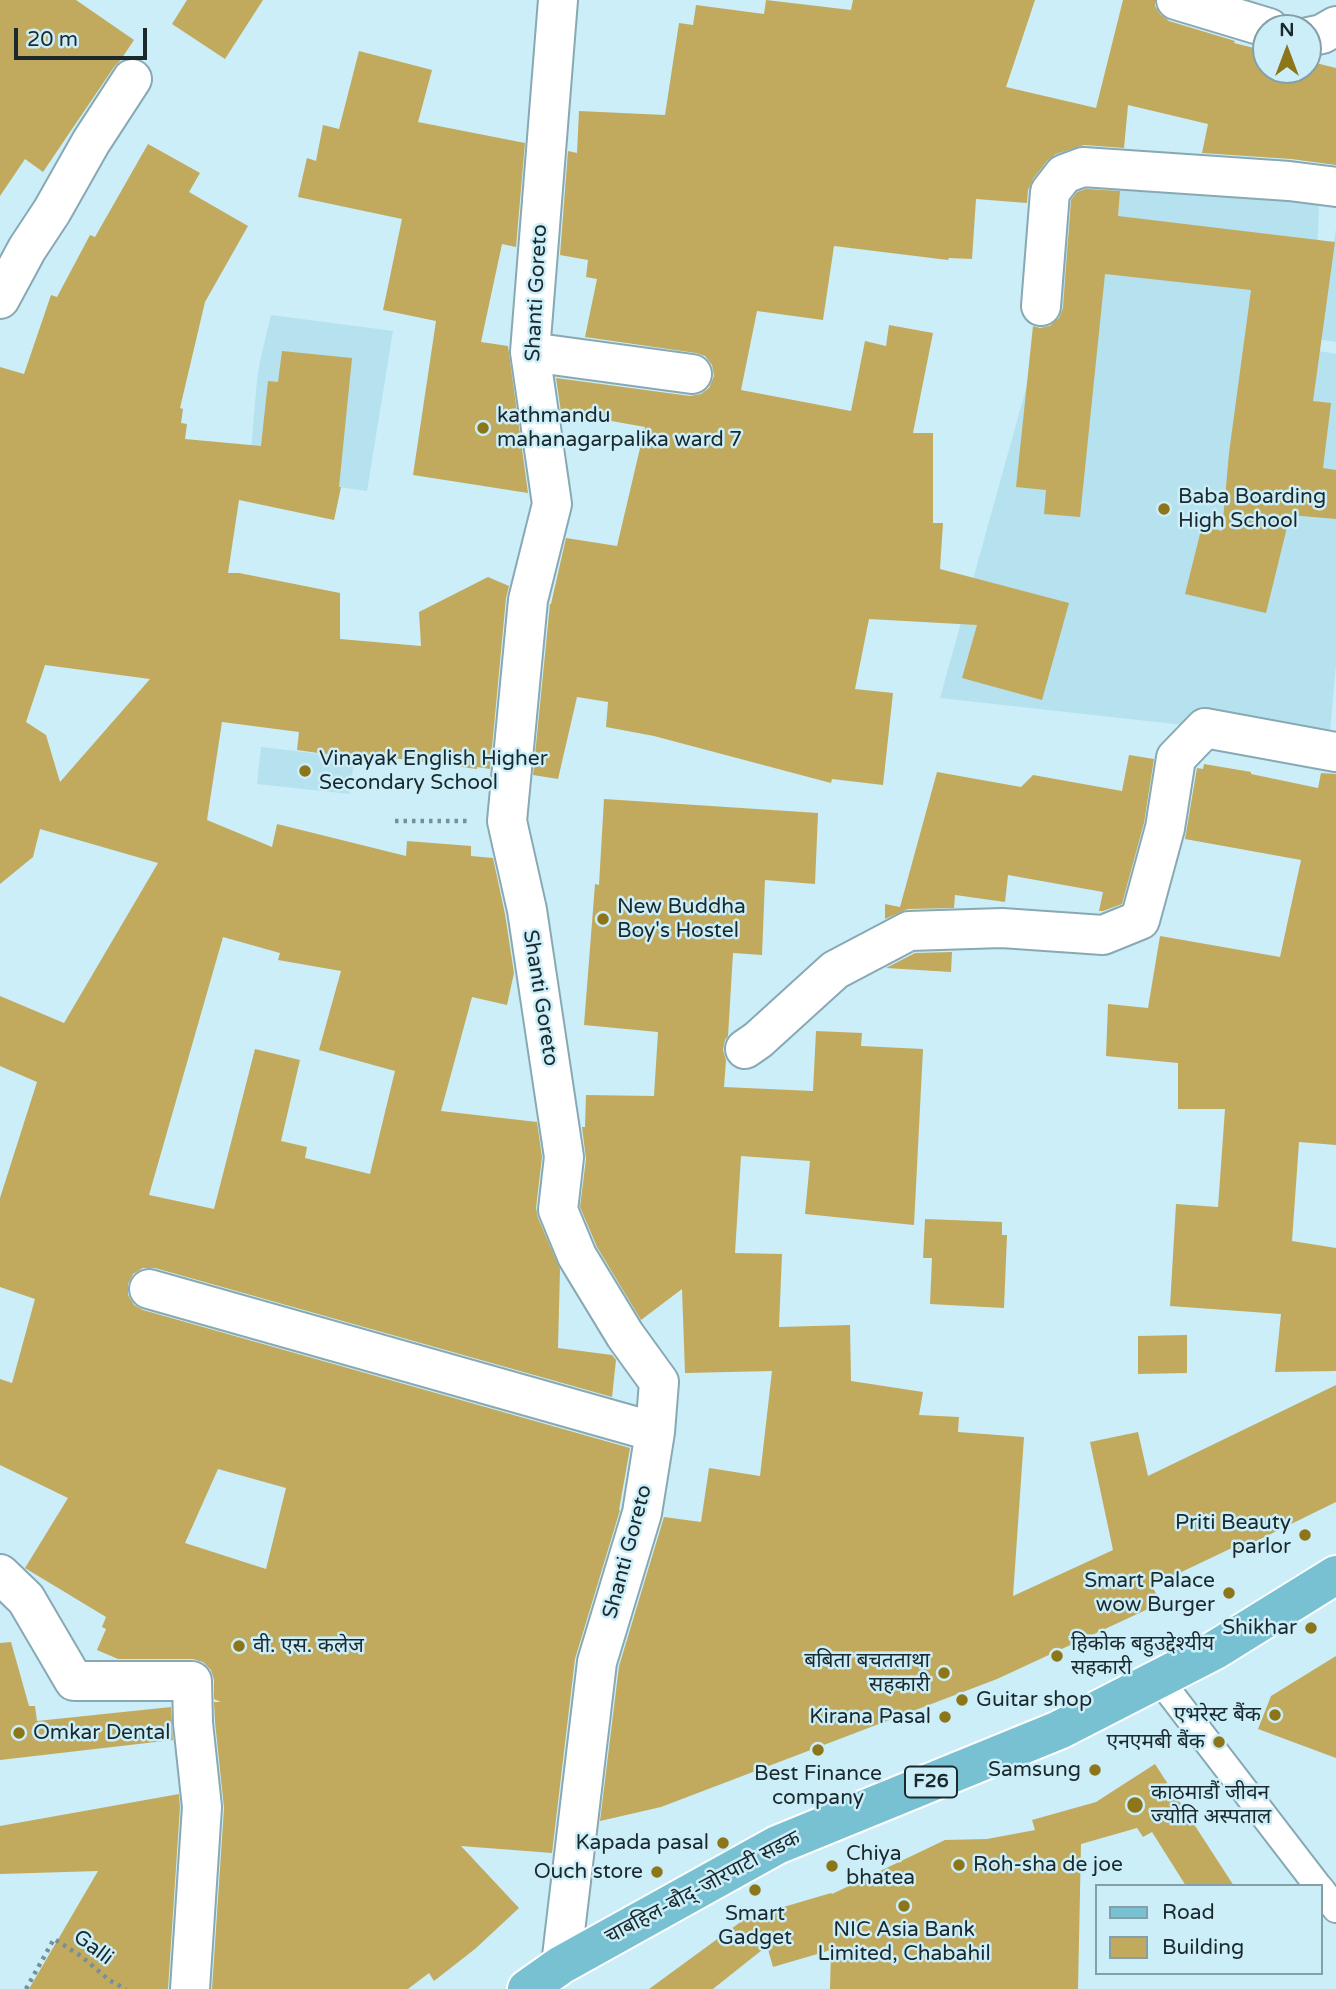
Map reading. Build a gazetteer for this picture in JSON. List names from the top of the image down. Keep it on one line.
{"streets":{"main road":["F26","चाबहिल-बौद्-जोरपाटी सडक"],"street":["Shanti Goreto"],"path":["Galli"]},"crossings":[["Shanti Goreto","चाबहिल-बौद्-जोरपाटी सडक"]],"places":["kathmandu mahanagarpalika ward 7","Baba Boarding High School","Vinayak English Higher Secondary School","New Buddha Boy's Hostel","Priti Beauty parlor","Smart Palace wow Burger","Shikhar","वी. एस. कलेज","हिकोक बहुउद्देश्यीय सहकारी","बबिता बचतताथा सहकारी","Guitar shop","एभरेस्ट बैंक","Kirana Pasal","Omkar Dental","एनएमबी बैंक","Best Finance company","Samsung","काठमाडौं जीवन ज्योति अस्पताल","Kapada pasal","Roh-sha de joe","Chiya bhatea","Ouch store","Smart Gadget","NIC Asia Bank Limited, Chabahil"],"legend":["Road","Building"],"scale_bar":"20 m","north":"top"}
